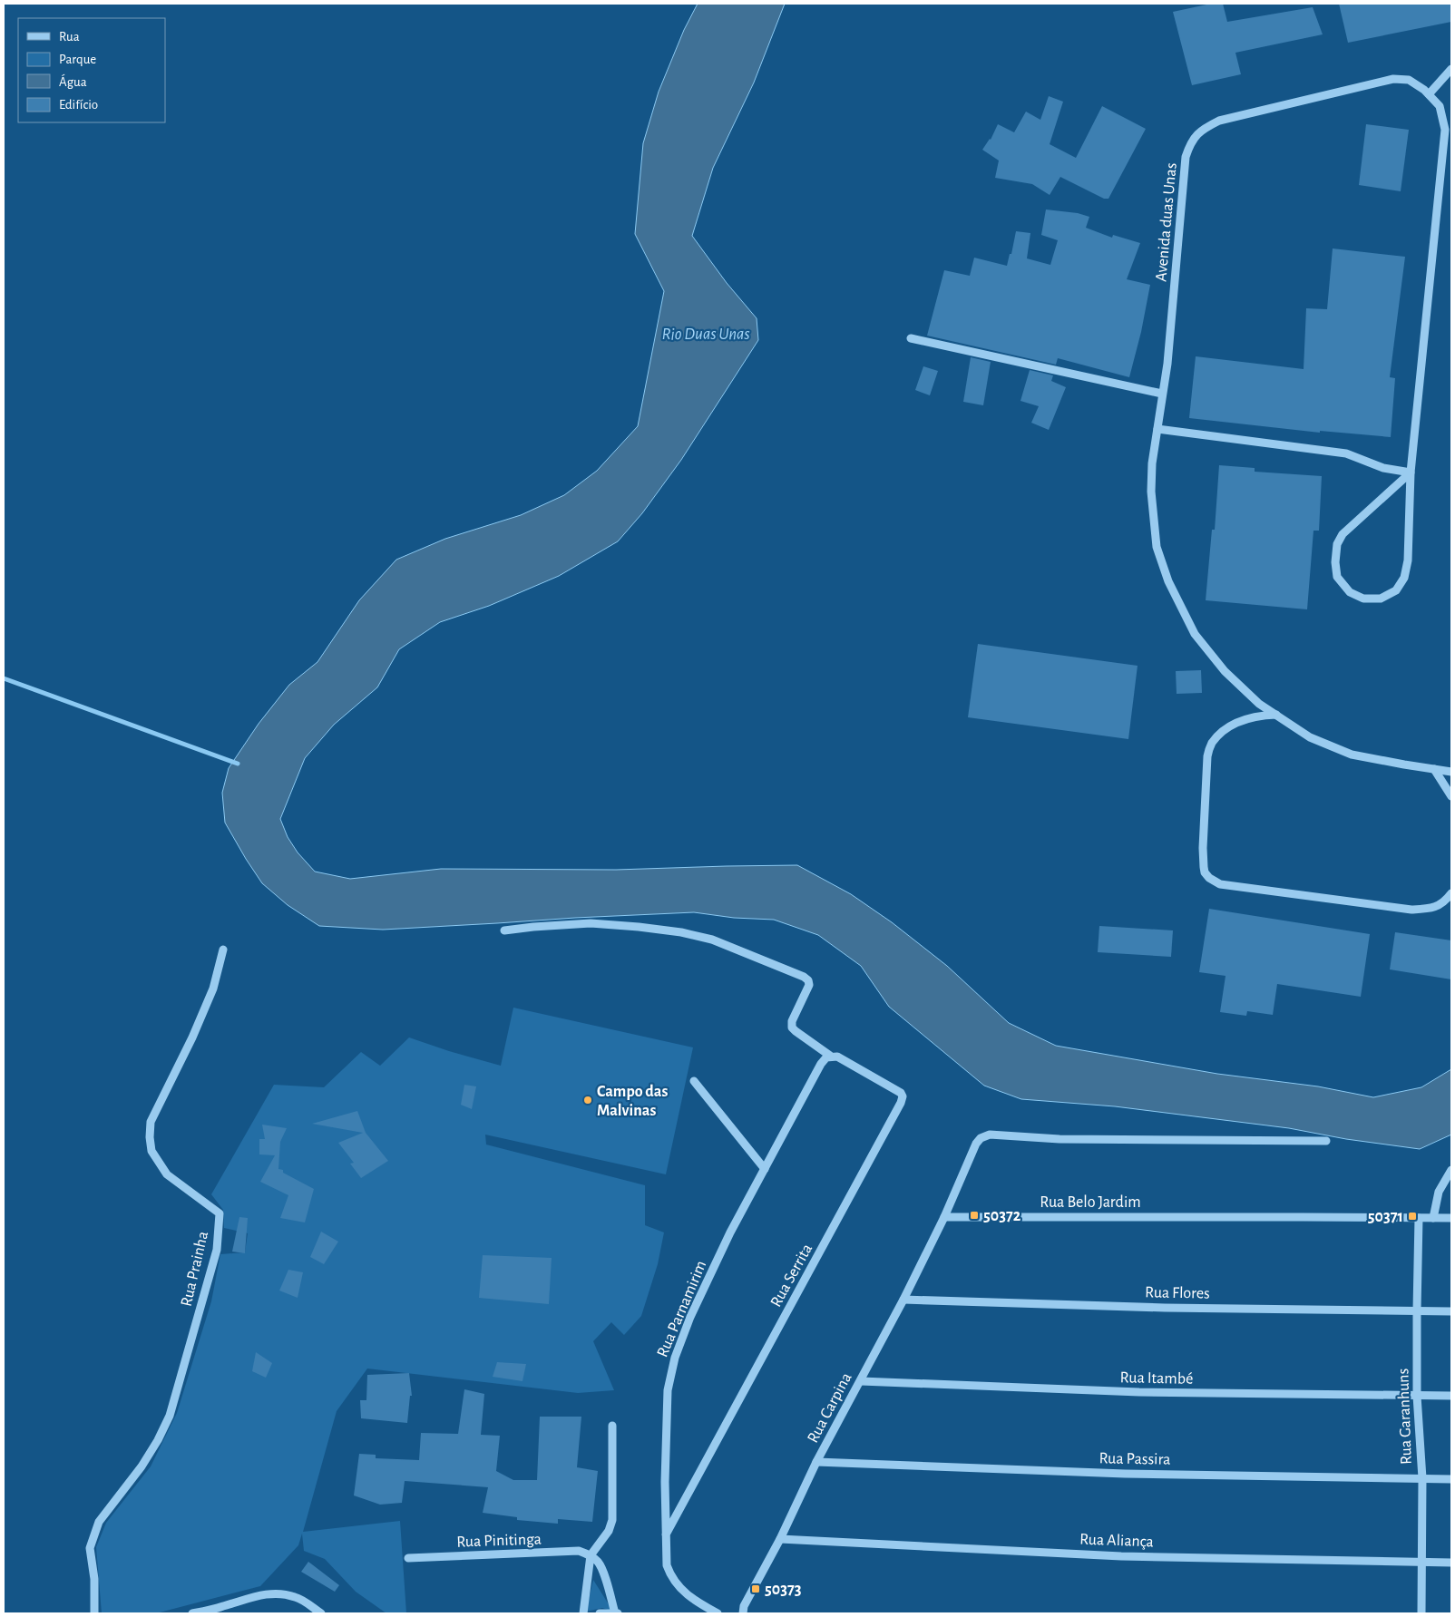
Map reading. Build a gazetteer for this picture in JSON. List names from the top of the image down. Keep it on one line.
{"streets":{"street":["Avenida duas Unas","Rua Belo Jardim","Rua Prainha","Rua Serrita","Rua Flores","Rua Parnamirim","Rua Itambé","Rua Carpina","Rua Garanhuns","Rua Passira","Rua Pinitinga","Rua Aliança"]},"crossings":[["Rua Belo Jardim","Rua Carpina"],["Rua Belo Jardim","Rua Garanhuns"],["Rua Serrita","Rua Parnamirim"],["Rua Flores","Rua Carpina"],["Rua Flores","Rua Garanhuns"],["Rua Itambé","Rua Carpina"],["Rua Itambé","Rua Garanhuns"],["Rua Carpina","Rua Passira"],["Rua Carpina","Rua Aliança"],["Rua Garanhuns","Rua Passira"],["Rua Garanhuns","Rua Aliança"]],"water":["Rio Duas Unas"],"places":{"other":["Campo das Malvinas"],"transit":["50372","50371","50373"]},"legend":["Rua","Parque","Água","Edifício"]}
